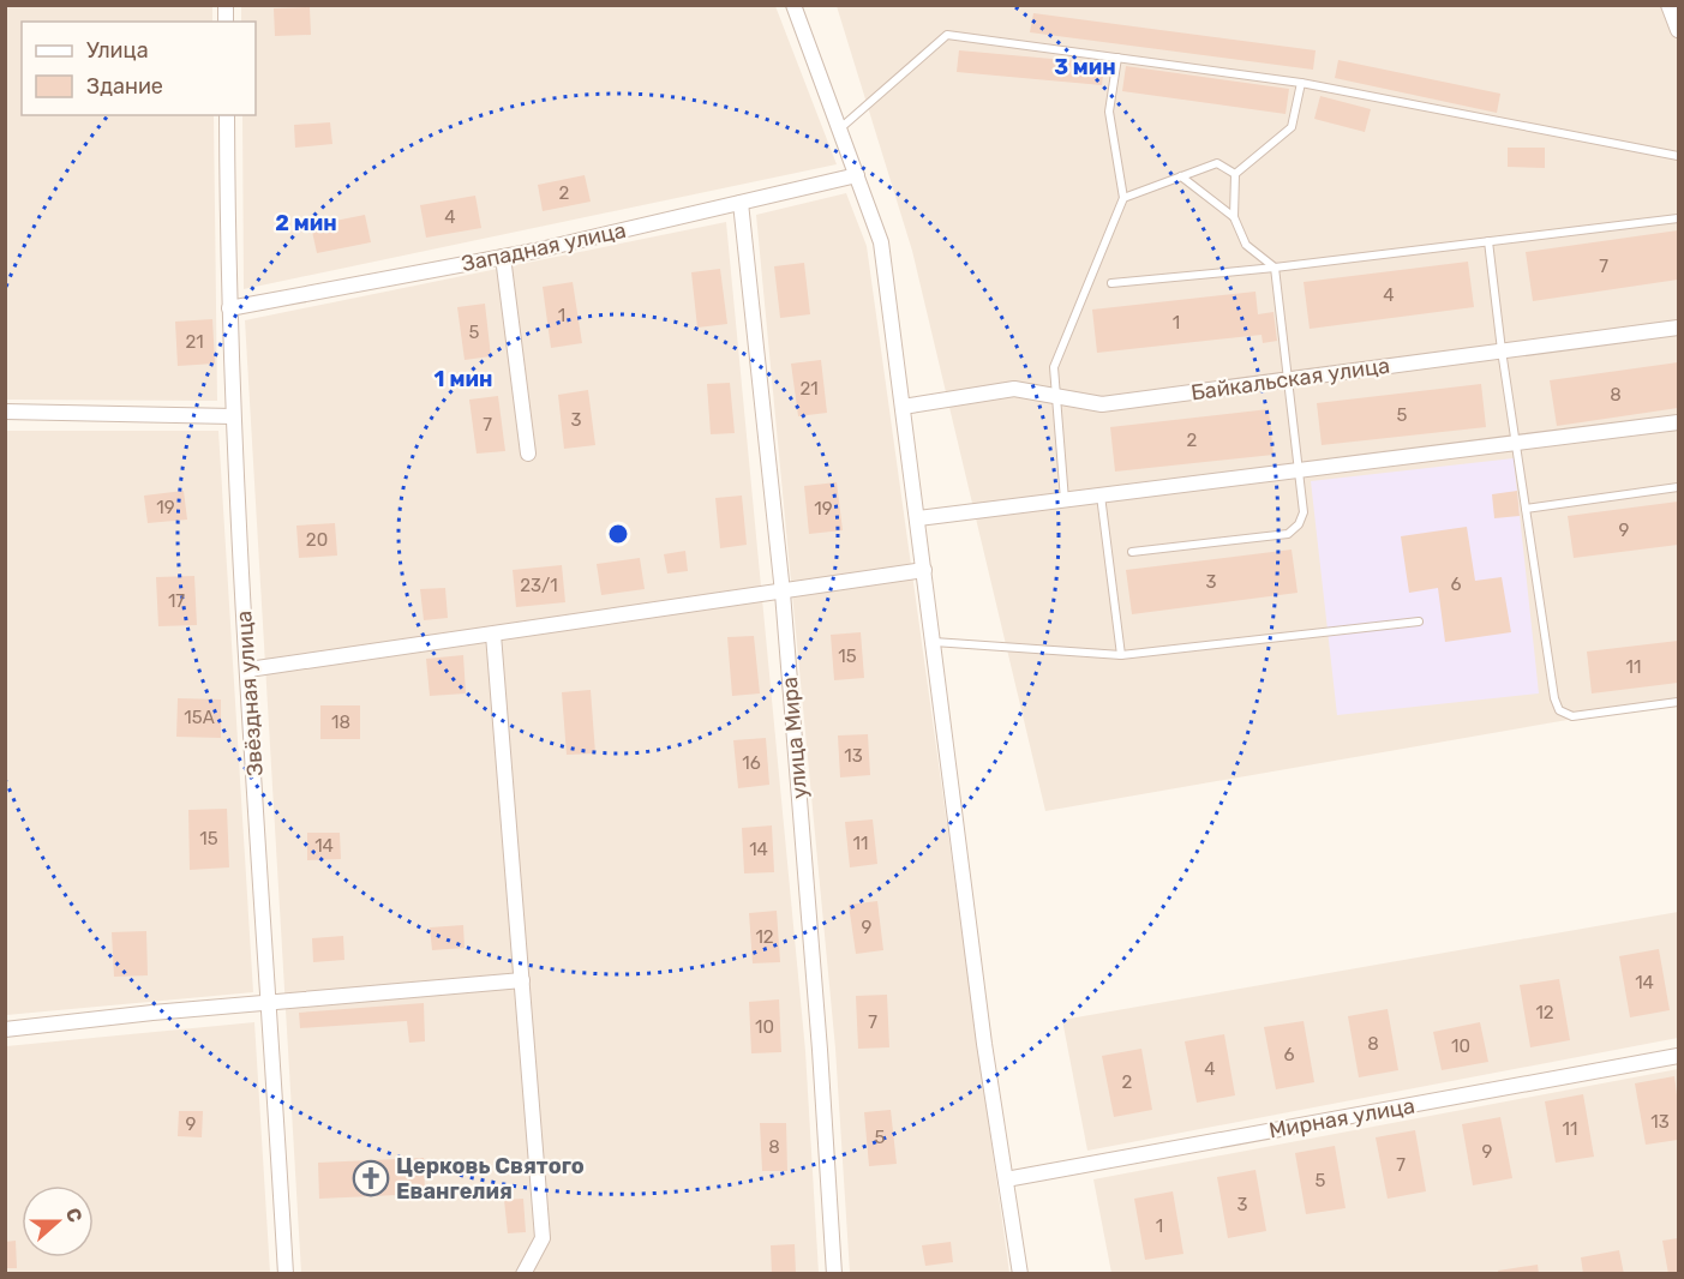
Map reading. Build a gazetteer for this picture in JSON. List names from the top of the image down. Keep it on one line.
{"streets":{"street":["Западная улица","Байкальская улица","Звёздная улица","улица Мира","Мирная улица"]},"crossings":[["Западная улица","Звёздная улица"],["Западная улица","улица Мира"]],"places":{"church":["Церковь Святого Евангелия"]},"house_numbers":["2","4","7","4","1","1","5","21","21","8","5","3","7","2","19","19","9","20","3","6","23/1","17","15","11","15А","18","13","16","15","11","14","14","9","12","14","12","7","10","8","10","6","4","2","13","9","11","5","8","9","7","5","3","1"],"legend":["Улица","Здание"],"north":"right","rings":["3 мин","2 мин","1 мин"]}
